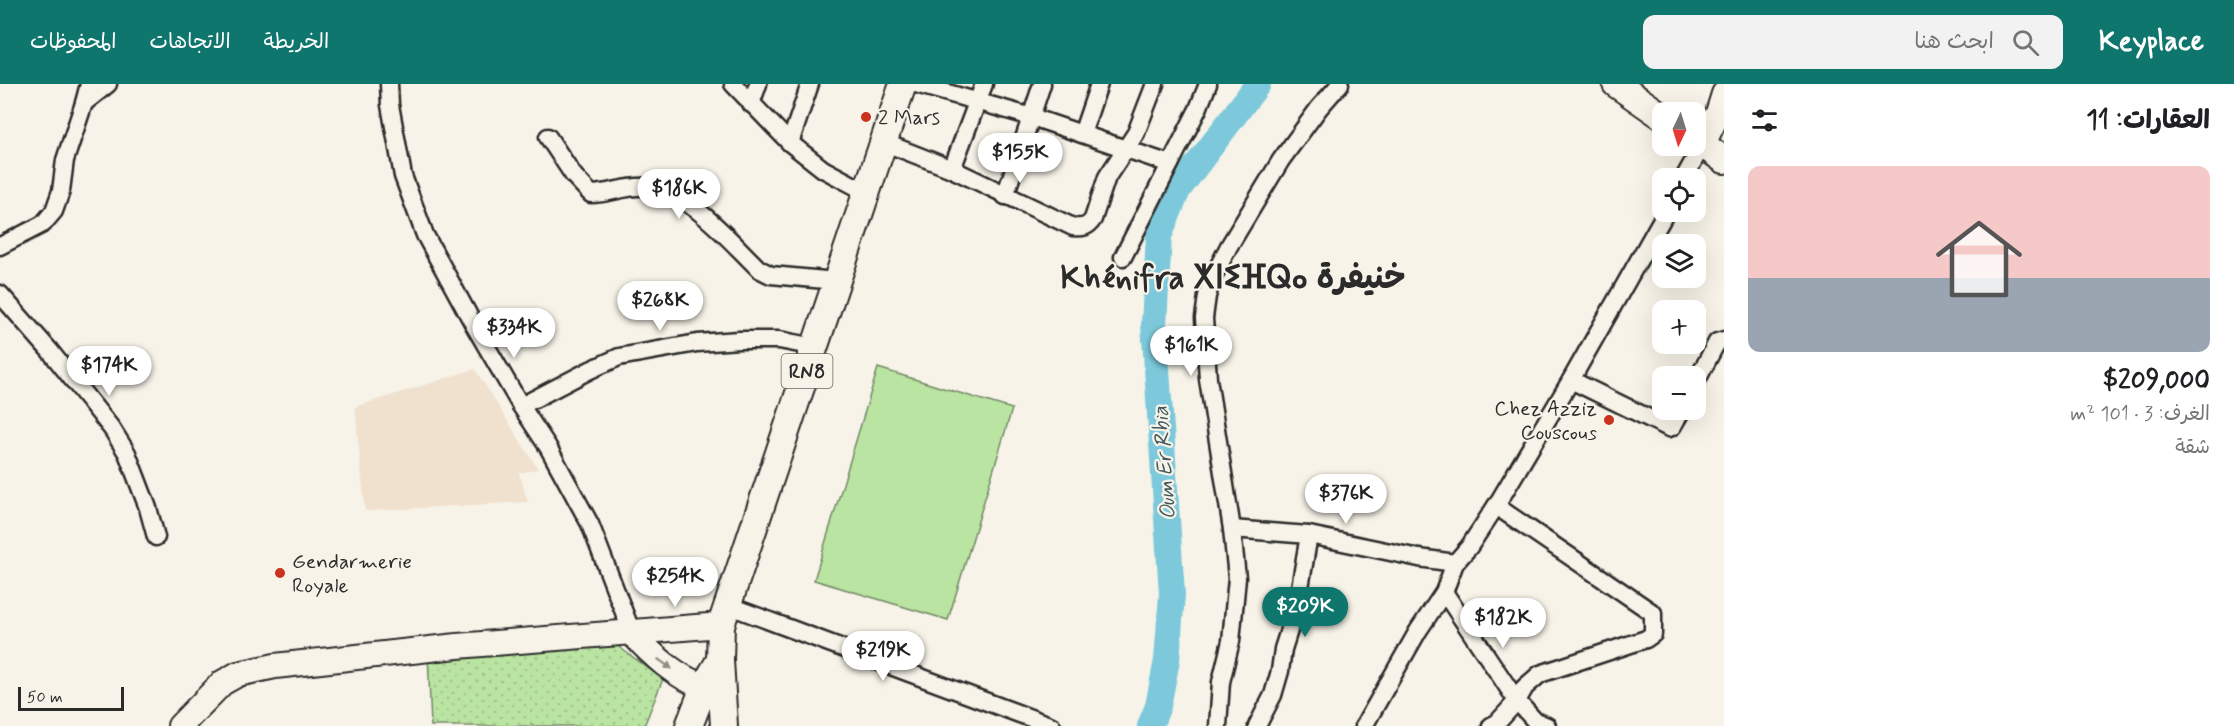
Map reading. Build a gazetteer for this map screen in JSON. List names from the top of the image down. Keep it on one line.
{"streets":{"main road":["RN8"]},"districts":["Khénifra ⵅⵏⵉⴼⵕⴰ خنيفرة"],"water":["Oum Er Rbia"],"places":["2 Mars","Chez Azziz Couscous","Gendarmerie Royale"],"scale_bar":"50 m","north":"bottom","page":{"header":"Keyplace","search":"ابحث هنا","nav":["الخريطة","الاتجاهات","المحفوظات"],"heading":"العقارات: 11","map_buttons":["+","−"],"price":["$155K","$186K","$268K","$334K","$161K","$174K","$376K","$254K","$209K","$182K","$219K"],"list":[{"name":"$209,000","note":"الغرف: 3 · 101 m² · شقة"}],"scale":"50 m"}}
